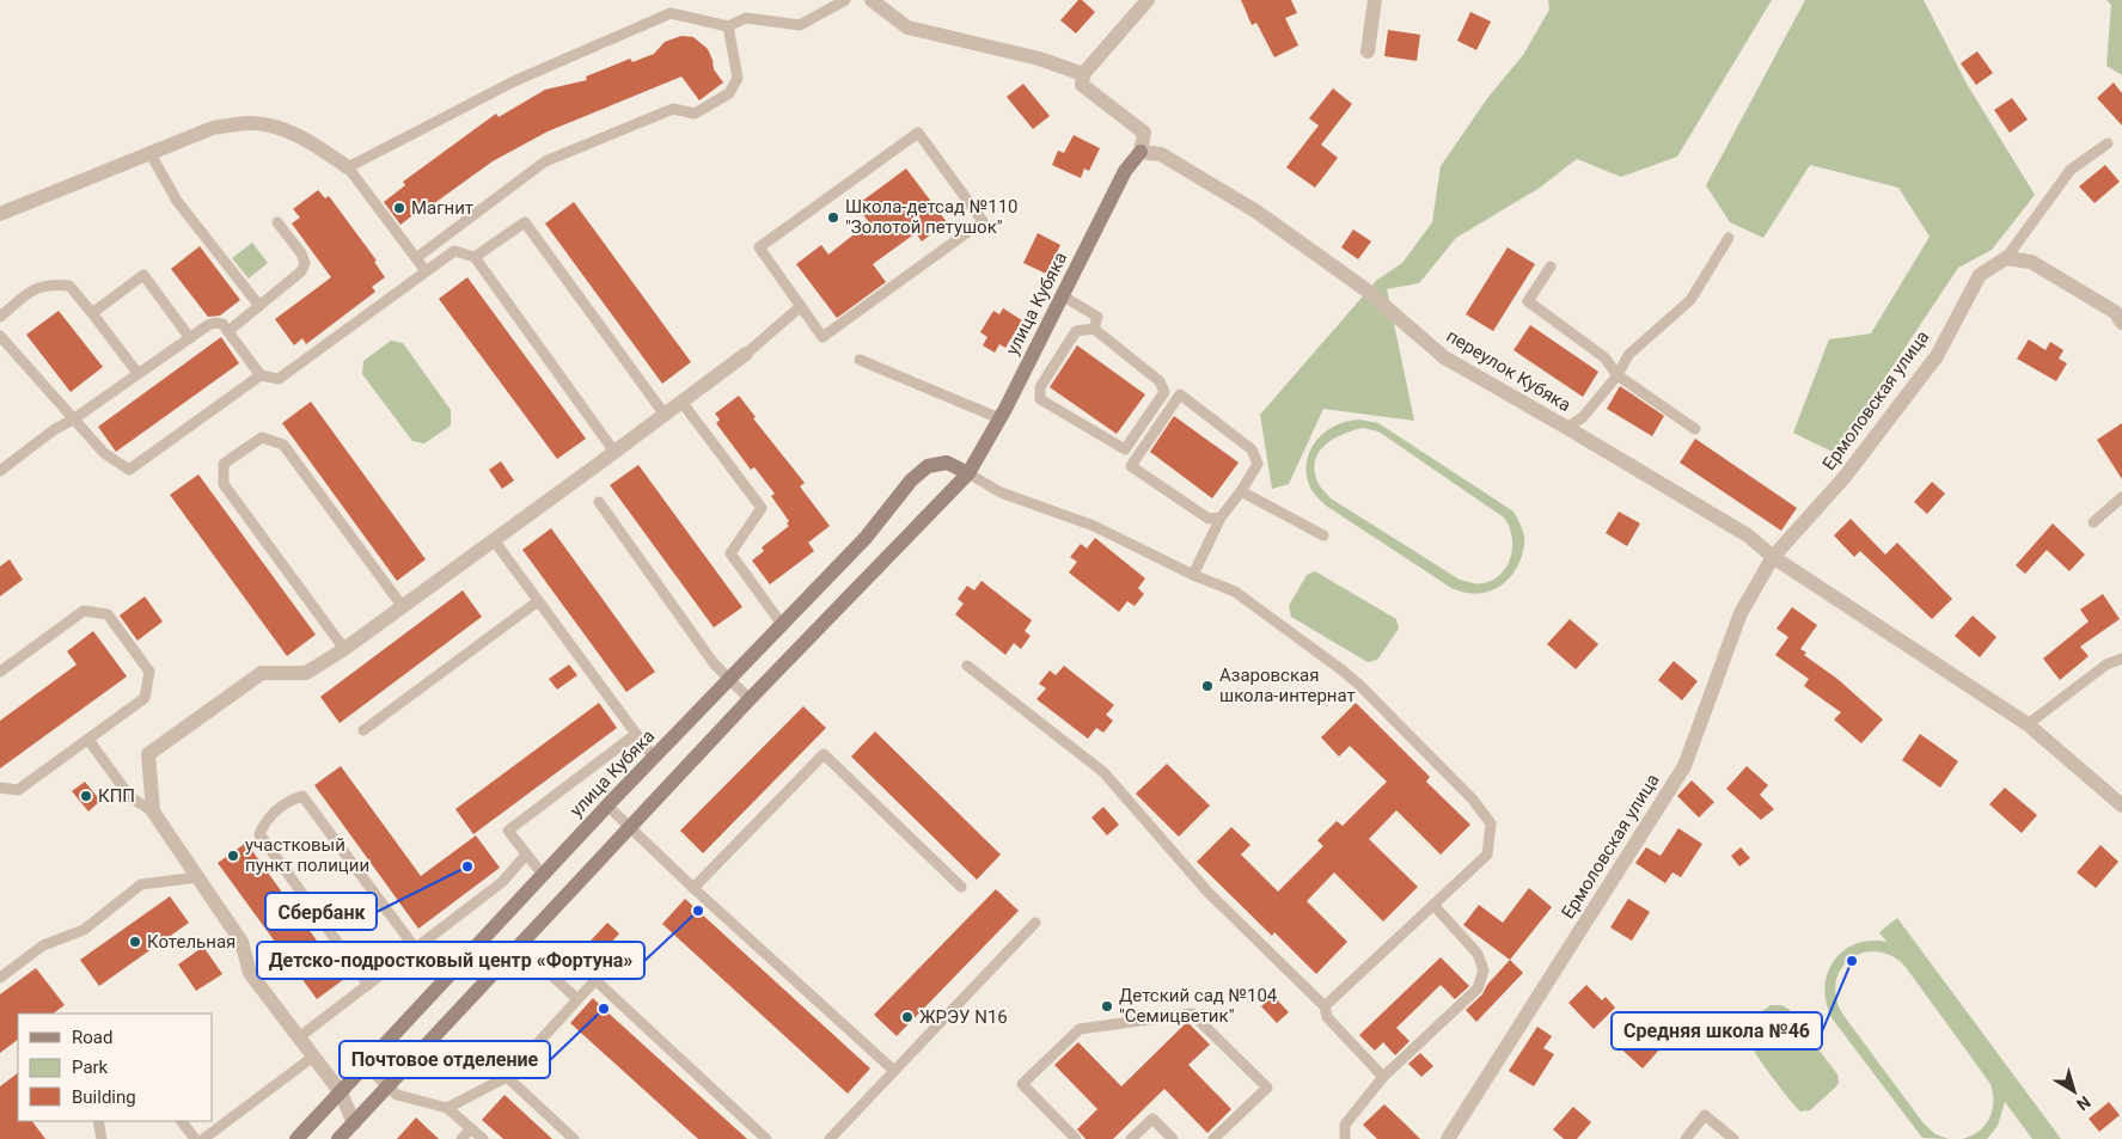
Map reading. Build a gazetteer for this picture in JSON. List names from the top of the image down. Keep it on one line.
{"streets":{"street":["улица Кубяка","переулок Кубяка","Ермоловская улица"]},"crossings":[["улица Кубяка","переулок Кубяка"],["переулок Кубяка","Ермоловская улица"]],"places":["Магнит","Школа-детсад №110 \"Золотой петушок\"","Азаровская школа-интернат","КПП","участковый пункт полиции","Сбербанк","Детско-подростковый центр «Фортуна»","Котельная","Средняя школа №46","Детский сад №104 \"Семицветик\"","Почтовое отделение","ЖРЭУ N16"],"legend":["Road","Park","Building"],"north":"bottom right"}
